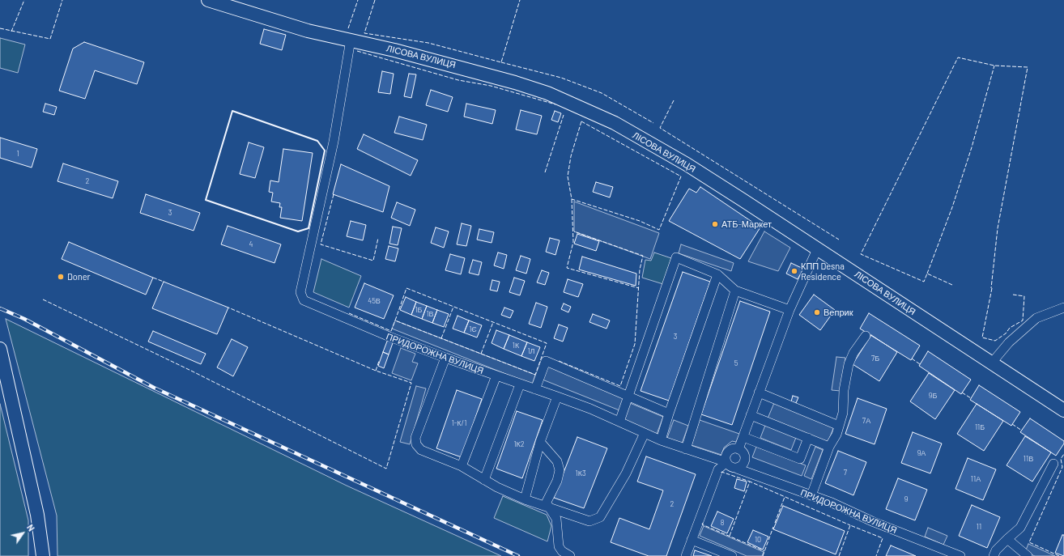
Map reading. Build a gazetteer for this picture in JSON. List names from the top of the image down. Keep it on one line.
{"streets":{"main road":["ЛІСОВА ВУЛИЦЯ"],"street":["ПРИДОРОЖНА ВУЛИЦЯ"]},"crossings":[["ЛІСОВА ВУЛИЦЯ","ПРИДОРОЖНА ВУЛИЦЯ"]],"places":["АТБ-Маркет","КПП Desna Residence","Doner","Веприк"],"house_numbers":["1","2","3","4","45В","1Б","1В","1Є","3","1К","1Л","7Б","5","9Б","7А","1-К/1","11Б","1К2","9А","11В","7","1К3","11А","9","2","8","11","10"],"north":"top right"}
